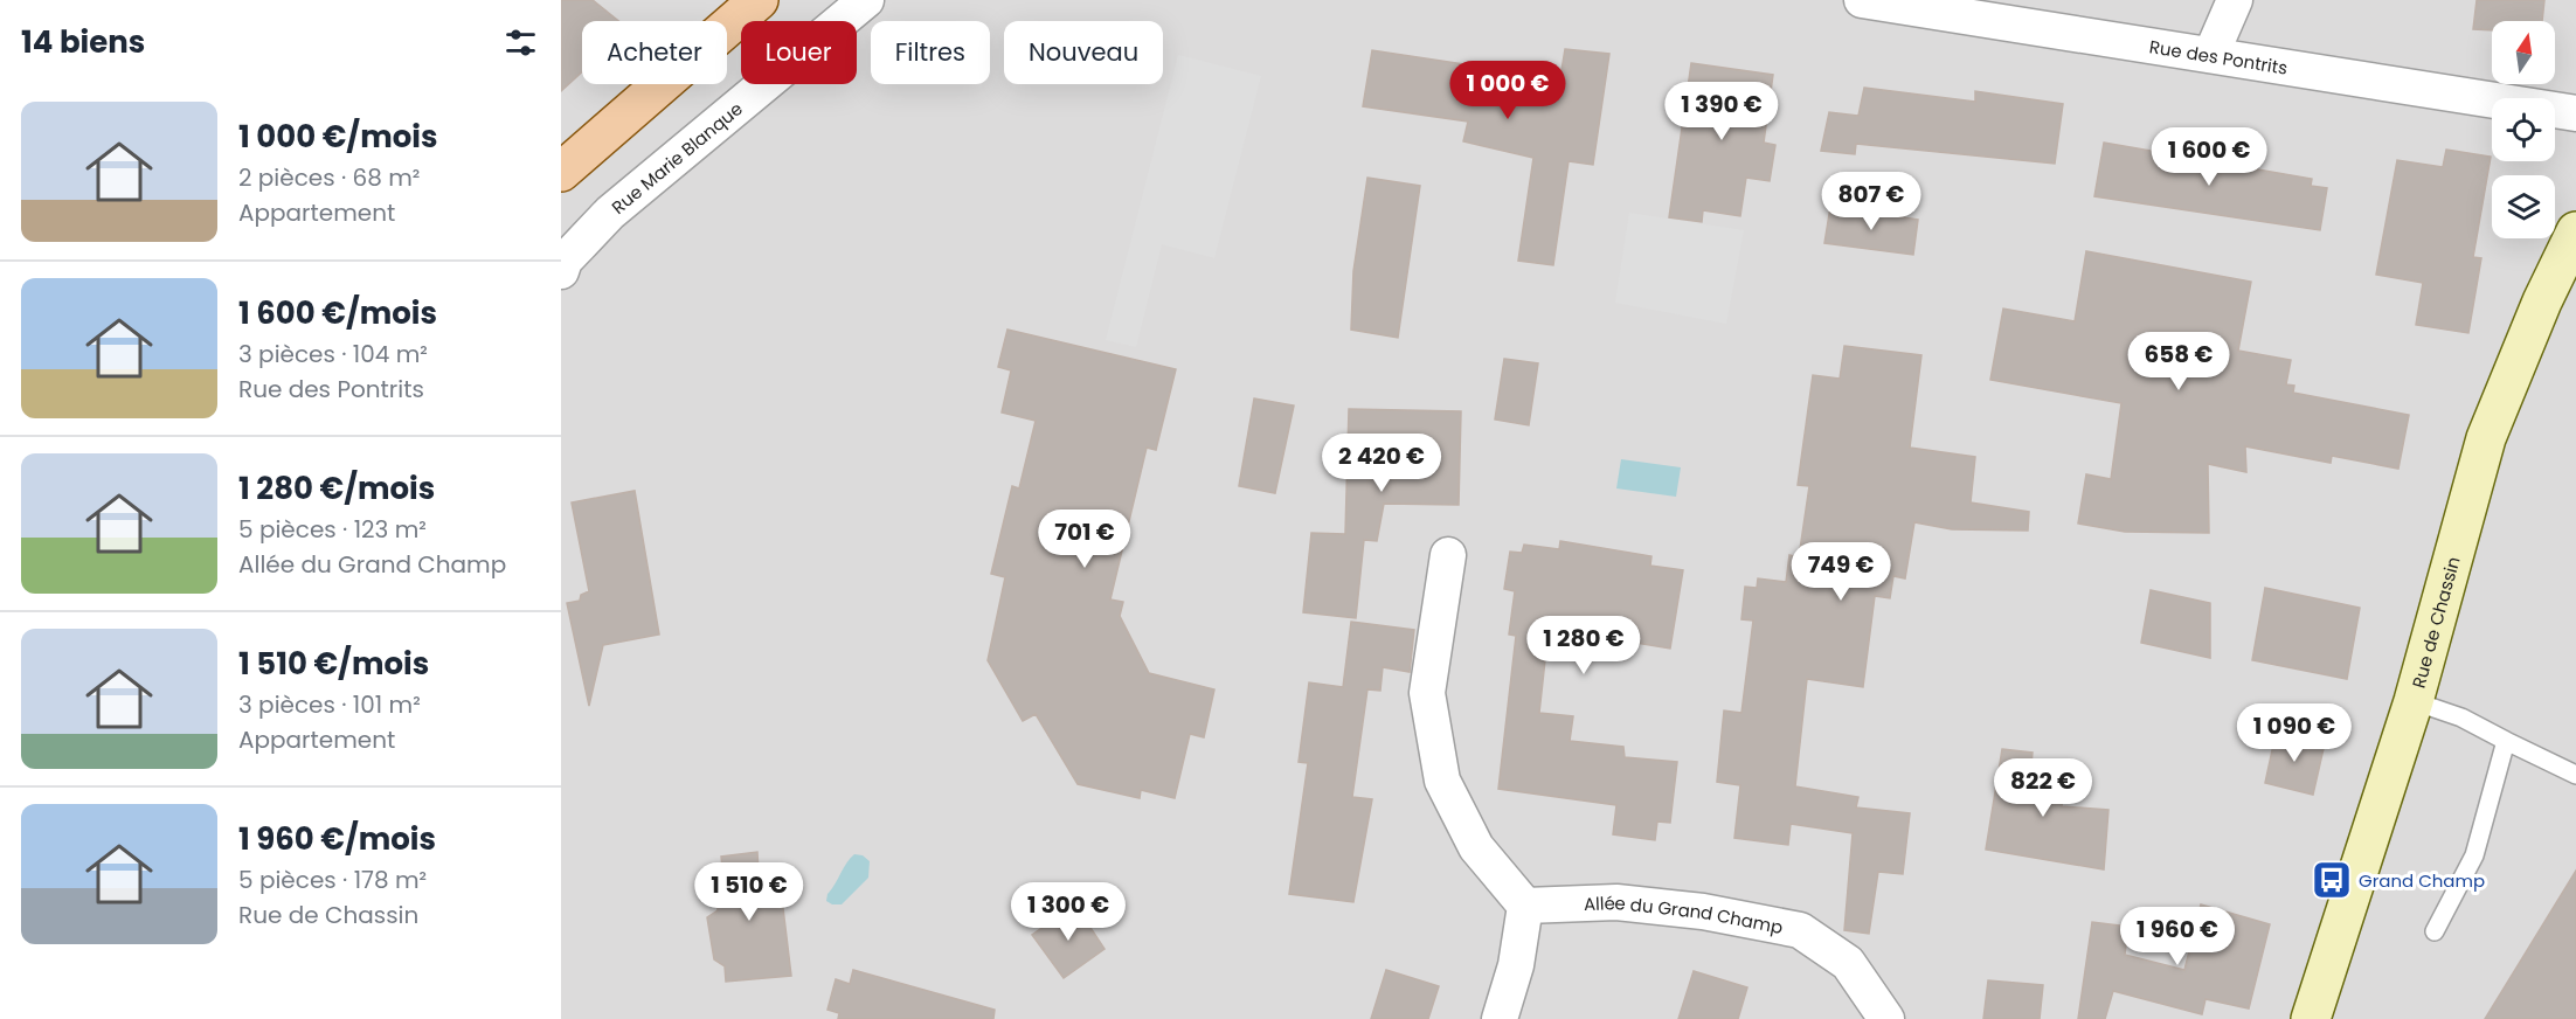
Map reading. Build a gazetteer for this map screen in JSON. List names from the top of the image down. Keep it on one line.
{"streets":{"main road":["Rue de Chassin"],"street":["Rue des Pontrits","Rue Marie Blanque","Allée du Grand Champ"]},"places":{"bus stop":["Grand Champ"]},"north":"top","page":{"heading":"14 biens","chip":["Acheter","Louer","Filtres","Nouveau"],"price":["1 000 €","1 390 €","1 600 €","807 €","658 €","2 420 €","701 €","749 €","1 280 €","1 090 €","822 €","1 510 €","1 300 €","1 960 €"],"list":[{"name":"1 000 €/mois","note":"2 pièces · 68 m² · Appartement"},{"name":"1 600 €/mois","note":"3 pièces · 104 m² · Rue des Pontrits"},{"name":"1 280 €/mois","note":"5 pièces · 123 m² · Allée du Grand Champ"},{"name":"1 510 €/mois","note":"3 pièces · 101 m² · Appartement"},{"name":"1 960 €/mois","note":"5 pièces · 178 m² · Rue de Chassin"}]}}
